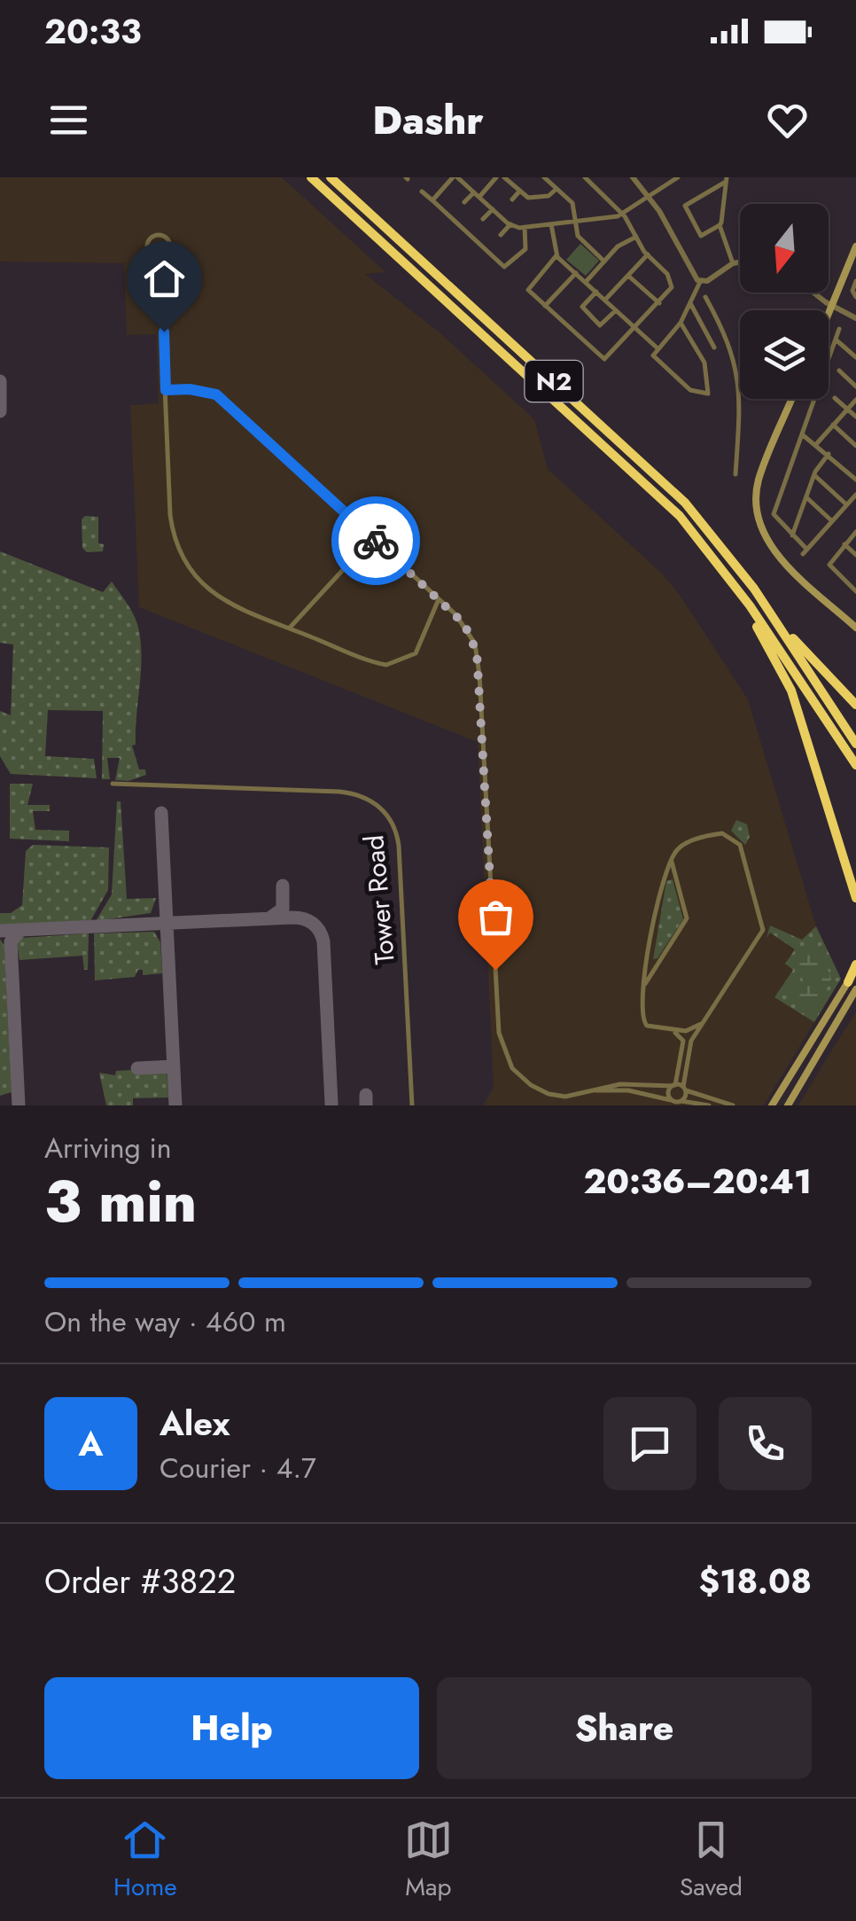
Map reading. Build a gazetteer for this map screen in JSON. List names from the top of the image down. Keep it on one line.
{"streets":{"highway":["N2"],"street":["Tower Road"]},"north":"bottom","page":{"status":"20:33","header":"Dashr","heading":["3 min","Arriving in","20:36–20:41"],"panel":["Alex","Courier · 4.7","Order #3822","$18.08"],"bar":"On the way · 460 m","round":"A","buttons":["Help","Share"],"tabs":["Home","Map","Saved"]}}
